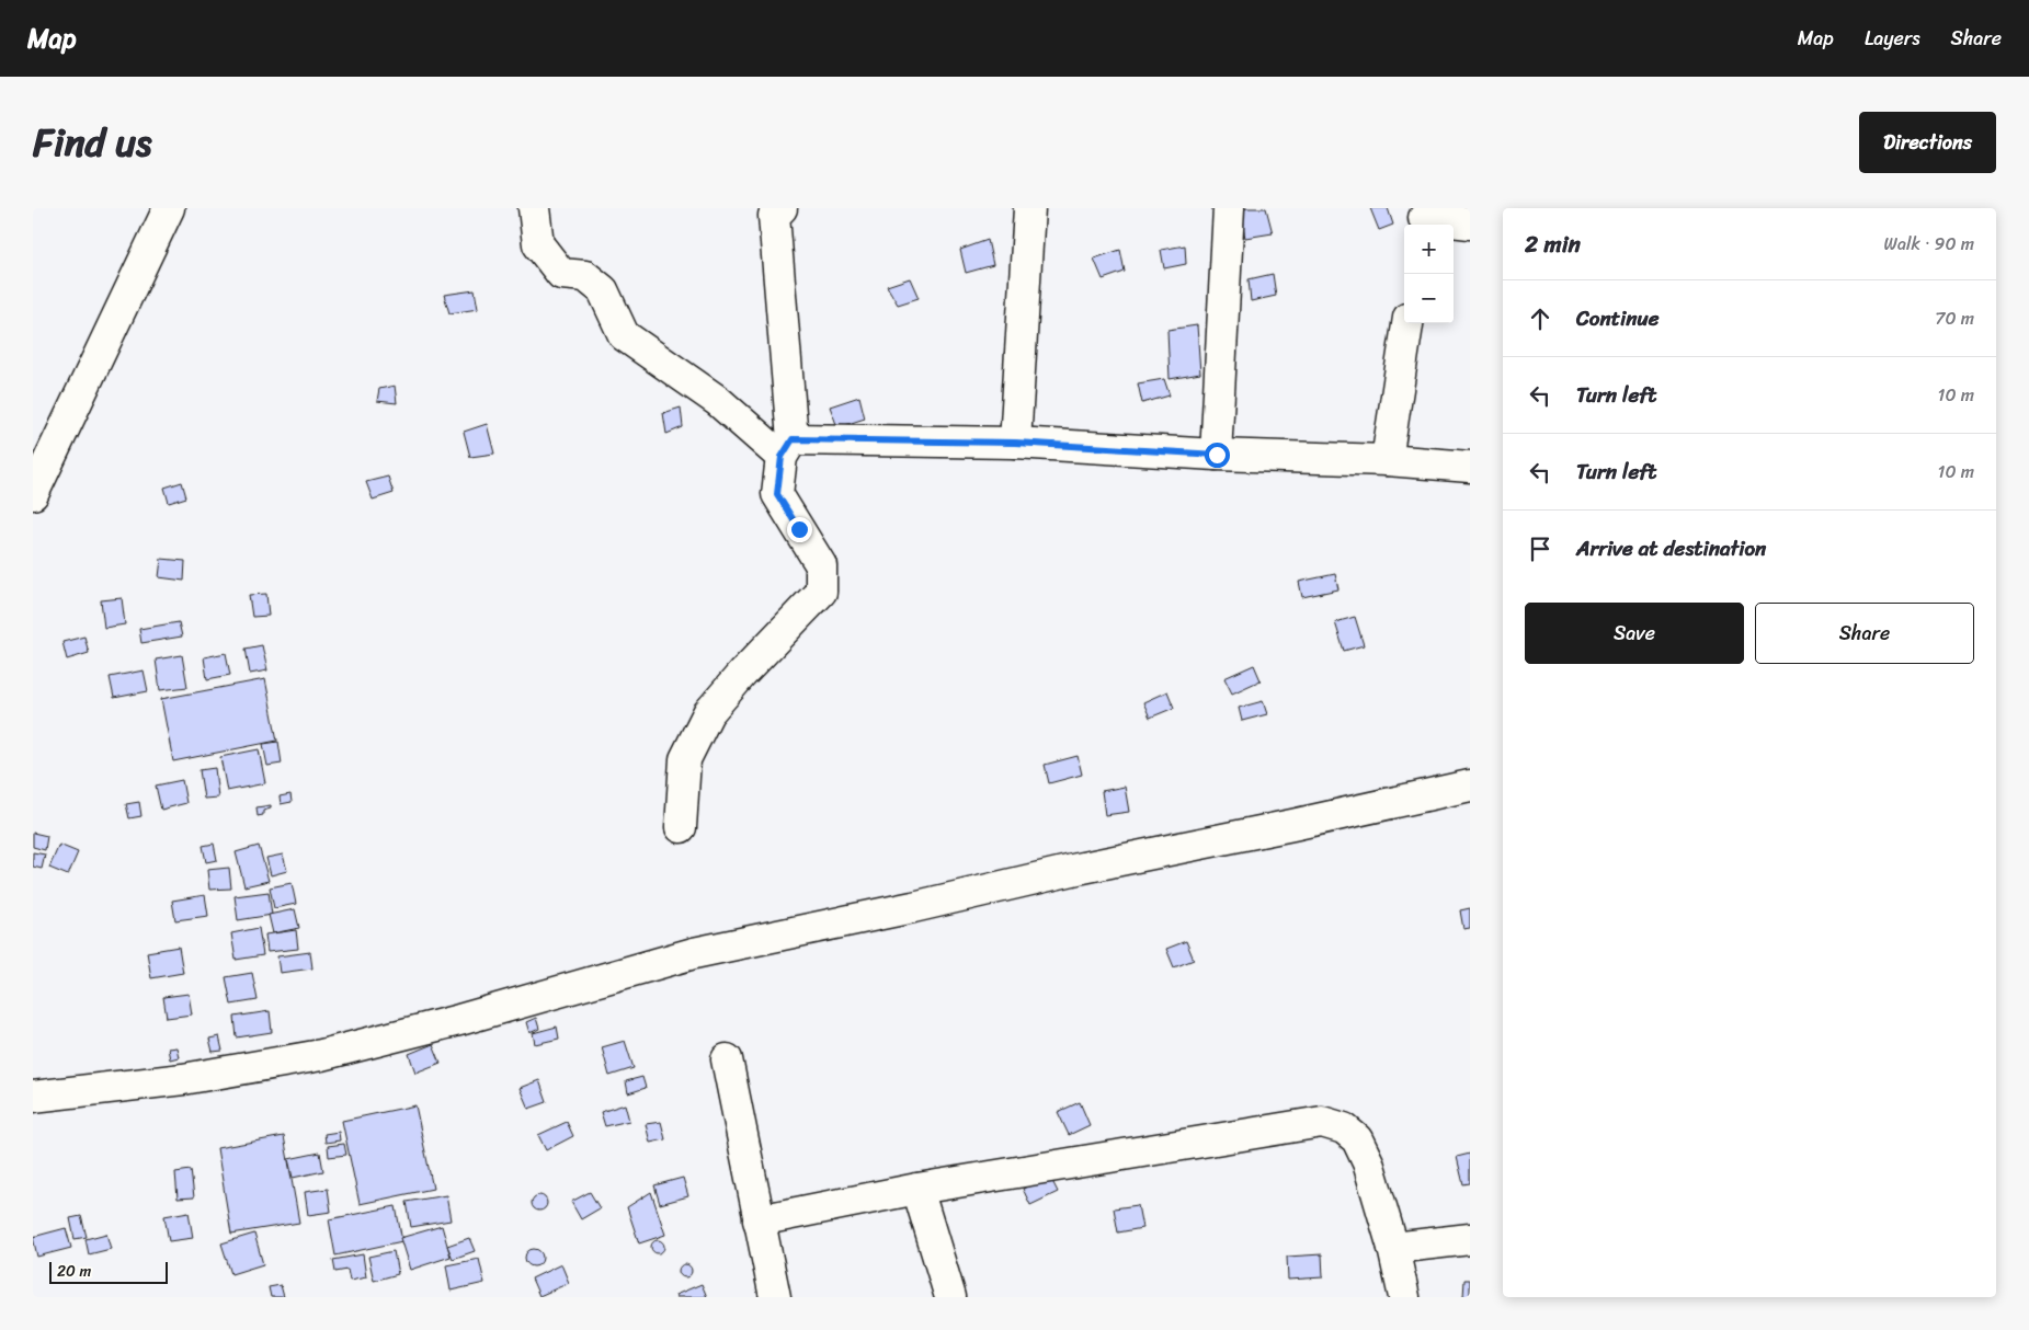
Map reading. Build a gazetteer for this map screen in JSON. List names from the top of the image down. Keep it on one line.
{"scale_bar":"20 m","page":{"header":"Map","nav":["Map","Layers","Share"],"title":"Find us","buttons":["Directions",["Save","Share"]],"heading":["2 min","Walk · 90 m"],"map_buttons":["+","−"],"list":[["Continue","70 m"],["Turn left","10 m"],["Turn left","10 m"],"Arrive at destination"],"scale":"20 m"}}
